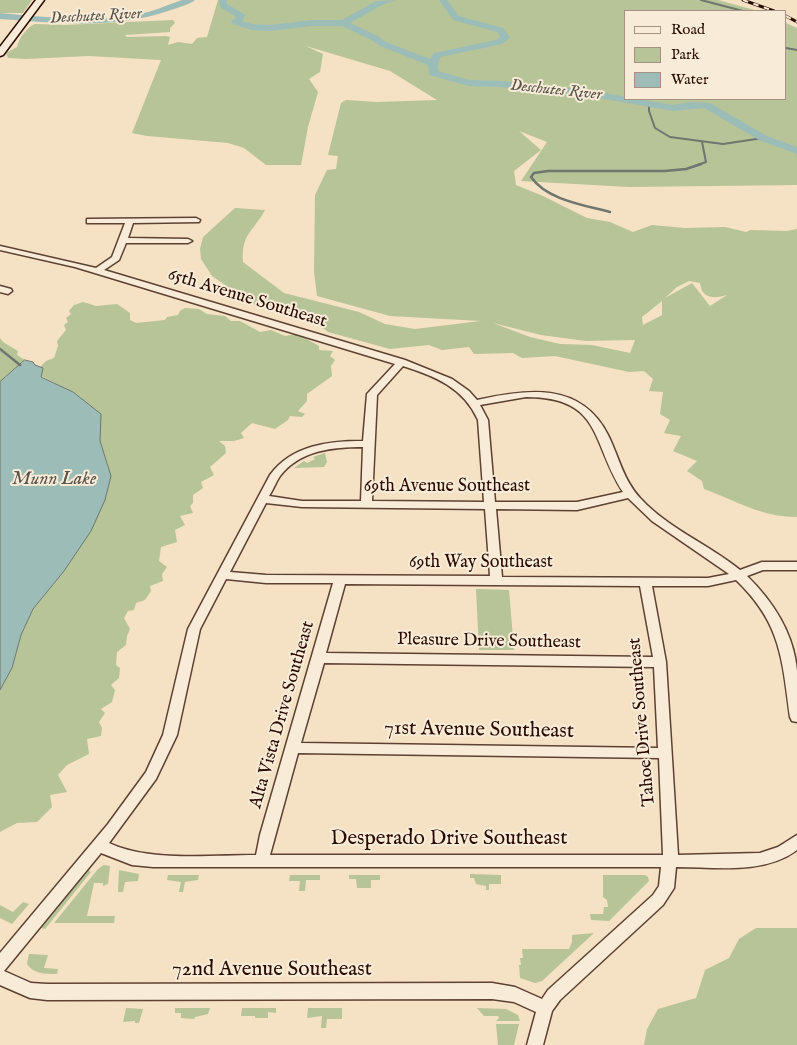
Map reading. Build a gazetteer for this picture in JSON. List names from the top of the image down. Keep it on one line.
{"streets":{"street":["65th Avenue Southeast","69th Avenue Southeast","69th Way Southeast","Pleasure Drive Southeast","Alta Vista Drive Southeast","Tahoe Drive Southeast","71st Avenue Southeast","Desperado Drive Southeast","72nd Avenue Southeast"]},"crossings":[["69th Way Southeast","Alta Vista Drive Southeast"],["69th Way Southeast","Tahoe Drive Southeast"],["Pleasure Drive Southeast","Alta Vista Drive Southeast"],["Pleasure Drive Southeast","Tahoe Drive Southeast"],["Alta Vista Drive Southeast","71st Avenue Southeast"],["Alta Vista Drive Southeast","Desperado Drive Southeast"],["Tahoe Drive Southeast","71st Avenue Southeast"],["Tahoe Drive Southeast","Desperado Drive Southeast"],["Tahoe Drive Southeast","72nd Avenue Southeast"]],"water":["Deschutes River","Munn Lake"],"legend":["Road","Park","Water"]}
